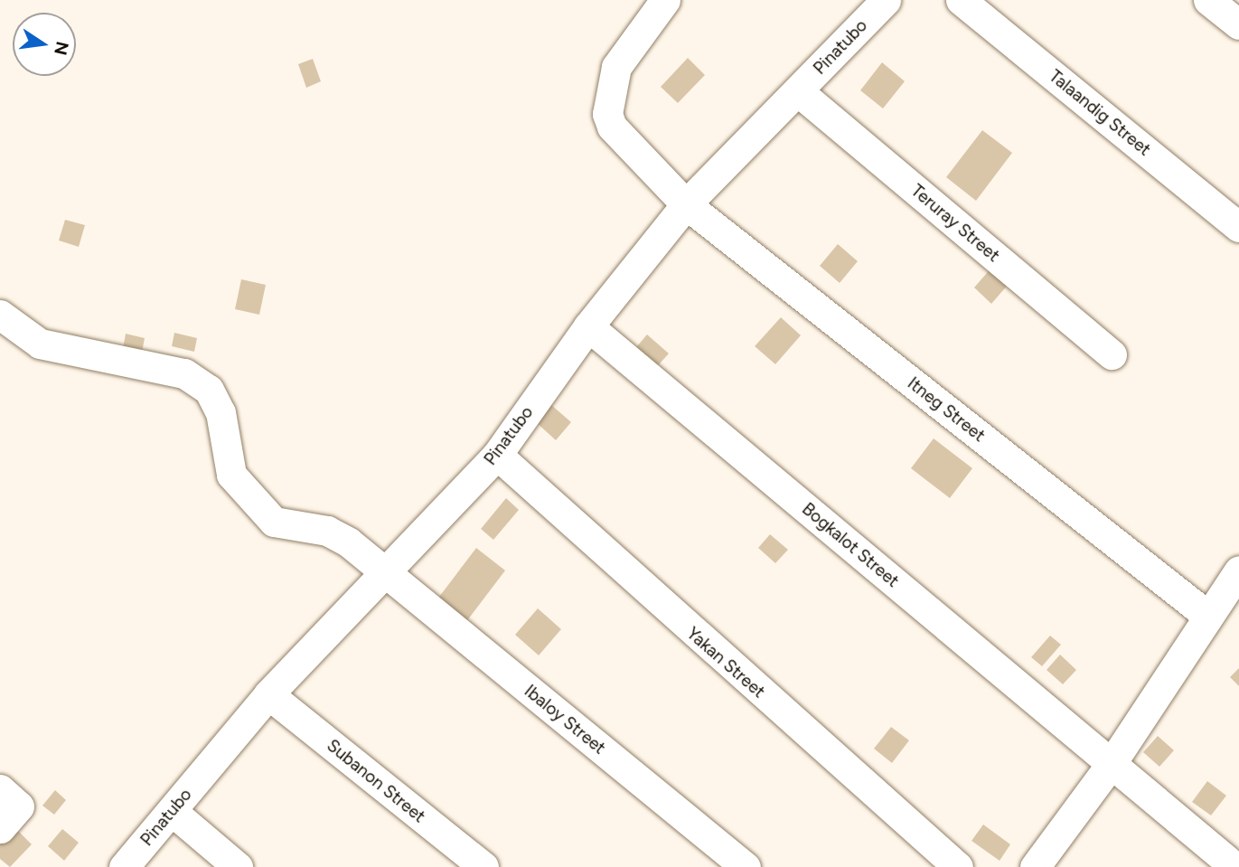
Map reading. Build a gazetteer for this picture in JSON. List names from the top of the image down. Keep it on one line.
{"streets":{"street":["Pinatubo","Talaandig Street","Teruray Street","Itneg Street","Bogkalot Street","Yakan Street","Ibaloy Street","Subanon Street"]},"crossings":[["Pinatubo","Teruray Street"],["Pinatubo","Itneg Street"],["Pinatubo","Bogkalot Street"],["Pinatubo","Yakan Street"],["Pinatubo","Ibaloy Street"],["Pinatubo","Subanon Street"]],"north":"right"}
